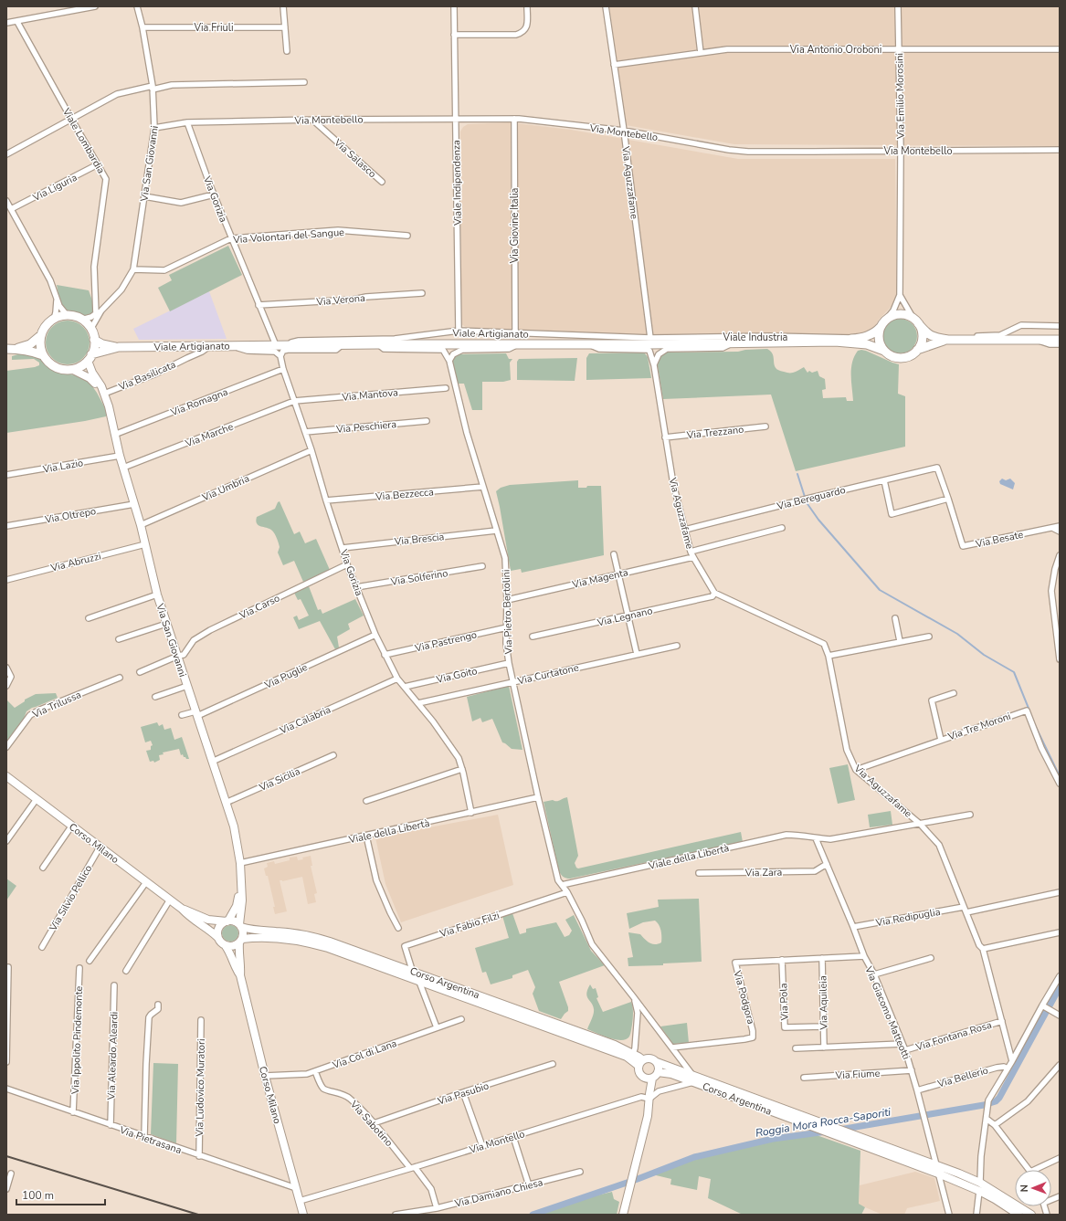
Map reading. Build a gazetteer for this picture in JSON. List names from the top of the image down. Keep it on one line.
{"streets":{"main road":["Via San Giovanni","Viale Artigianato","Viale Industria","Corso Milano","Corso Argentina"],"street":["Via Friuli","Via Antonio Oroboni","Via Emilio Morosini","Via Montebello","Viale Lombardia","Via Salasco","Viale Indipendenza","Via Aguzzafame","Via Liguria","Via Gorizia","Via Giovine Italia","Via Volontari del Sangue","Via Verona","Via Basilicata","Via Mantova","Via Romagna","Via Peschiera","Via Trezzano","Via Marche","Via Lazio","Via Umbria","Via Bezzecca","Via Bereguardo","Via Oltrepo","Via Brescia","Via Besate","Via Abruzzi","Via Solferino","Via Magenta","Via Carso","Via Pietro Bertolini","Via Legnano","Via Pastrengo","Via Curtatone","Via Goito","Via Puglie","Via Trilussa","Via Calabria","Via Tre Moroni","Via Sicilia","Viale della Libertà","Via Zara","Via Silvio Pellico","Via Redipuglia","Via Fabio Filzi","Via Podgora","Via Pola","Via Aquileia","Via Giacomo Matteotti","Via Fontana Rosa","Via Ippolito Pindemonte","Via Col di Lana","Via Aleardo Aleardi","Via Fiume","Via Bellerio","Via Ludovico Muratori","Via Pasubio","Via Sabotino","Via Pietrasana","Via Montello","Via Damiano Chiesa"]},"crossings":[["Via Friuli","Via San Giovanni"],["Via Antonio Oroboni","Via Emilio Morosini"],["Via Antonio Oroboni","Via Aguzzafame"],["Via Emilio Morosini","Via Montebello"],["Via Emilio Morosini","Viale Industria"],["Via Montebello","Via Salasco"],["Via Montebello","Viale Indipendenza"],["Via Montebello","Via Aguzzafame"],["Via Montebello","Via Gorizia"],["Via Montebello","Via Giovine Italia"],["Viale Lombardia","Via San Giovanni"],["Viale Lombardia","Via Liguria"],["Via San Giovanni","Via Volontari del Sangue"],["Via San Giovanni","Viale Artigianato"],["Via San Giovanni","Via Basilicata"],["Via San Giovanni","Via Romagna"],["Via San Giovanni","Via Marche"],["Via San Giovanni","Via Lazio"],["Via San Giovanni","Via Umbria"],["Via San Giovanni","Via Oltrepo"],["Via San Giovanni","Via Abruzzi"],["Via San Giovanni","Via Carso"],["Via San Giovanni","Via Puglie"],["Via San Giovanni","Via Calabria"],["Via San Giovanni","Via Sicilia"],["Via San Giovanni","Viale della Libertà"],["Via San Giovanni","Corso Milano"],["Via San Giovanni","Corso Argentina"],["Viale Indipendenza","Viale Artigianato"],["Via Aguzzafame","Viale Artigianato"],["Via Aguzzafame","Viale Industria"],["Via Aguzzafame","Via Trezzano"],["Via Aguzzafame","Via Bereguardo"],["Via Aguzzafame","Via Magenta"],["Via Aguzzafame","Via Legnano"],["Via Aguzzafame","Via Tre Moroni"],["Via Aguzzafame","Viale della Libertà"],["Via Aguzzafame","Via Redipuglia"],["Via Aguzzafame","Via Fontana Rosa"],["Via Gorizia","Via Volontari del Sangue"],["Via Gorizia","Via Verona"],["Via Gorizia","Viale Artigianato"],["Via Gorizia","Via Mantova"],["Via Gorizia","Via Romagna"],["Via Gorizia","Via Peschiera"],["Via Gorizia","Via Marche"],["Via Gorizia","Via Umbria"],["Via Gorizia","Via Bezzecca"],["Via Gorizia","Via Brescia"],["Via Gorizia","Via Solferino"],["Via Gorizia","Via Carso"],["Via Gorizia","Via Pastrengo"],["Via Gorizia","Via Curtatone"],["Via Gorizia","Via Goito"],["Via Gorizia","Via Puglie"],["Via Gorizia","Via Calabria"],["Via Gorizia","Viale della Libertà"],["Via Giovine Italia","Viale Artigianato"],["Viale Artigianato","Viale Industria"],["Viale Artigianato","Via Basilicata"],["Via Mantova","Via Marche"],["Via Bezzecca","Via Pietro Bertolini"],["Via Bereguardo","Via Besate"],["Via Brescia","Via Pietro Bertolini"],["Via Magenta","Via Pietro Bertolini"],["Via Pietro Bertolini","Via Pastrengo"],["Via Pietro Bertolini","Via Curtatone"],["Via Pietro Bertolini","Via Goito"],["Via Pietro Bertolini","Viale della Libertà"],["Viale della Libertà","Via Giacomo Matteotti"],["Corso Milano","Via Silvio Pellico"],["Corso Milano","Corso Argentina"],["Corso Milano","Via Col di Lana"],["Corso Milano","Via Pietrasana"],["Corso Milano","Via Montello"],["Via Zara","Via Giacomo Matteotti"],["Via Redipuglia","Via Giacomo Matteotti"],["Via Fabio Filzi","Corso Argentina"],["Corso Argentina","Via Giacomo Matteotti"],["Corso Argentina","Via Montello"],["Via Podgora","Via Pola"],["Via Podgora","Via Aquileia"],["Via Podgora","Via Giacomo Matteotti"],["Via Pola","Via Aquileia"],["Via Giacomo Matteotti","Via Fontana Rosa"],["Via Giacomo Matteotti","Via Fiume"],["Via Giacomo Matteotti","Via Bellerio"],["Via Ippolito Pindemonte","Via Pietrasana"],["Via Col di Lana","Via Sabotino"],["Via Aleardo Aleardi","Via Pietrasana"],["Via Ludovico Muratori","Via Pietrasana"],["Via Pasubio","Via Sabotino"],["Via Sabotino","Via Montello"],["Via Sabotino","Via Damiano Chiesa"]],"water":["Roggia Mora Rocca-Saporiti"],"scale_bar":"100 m","north":"left"}
